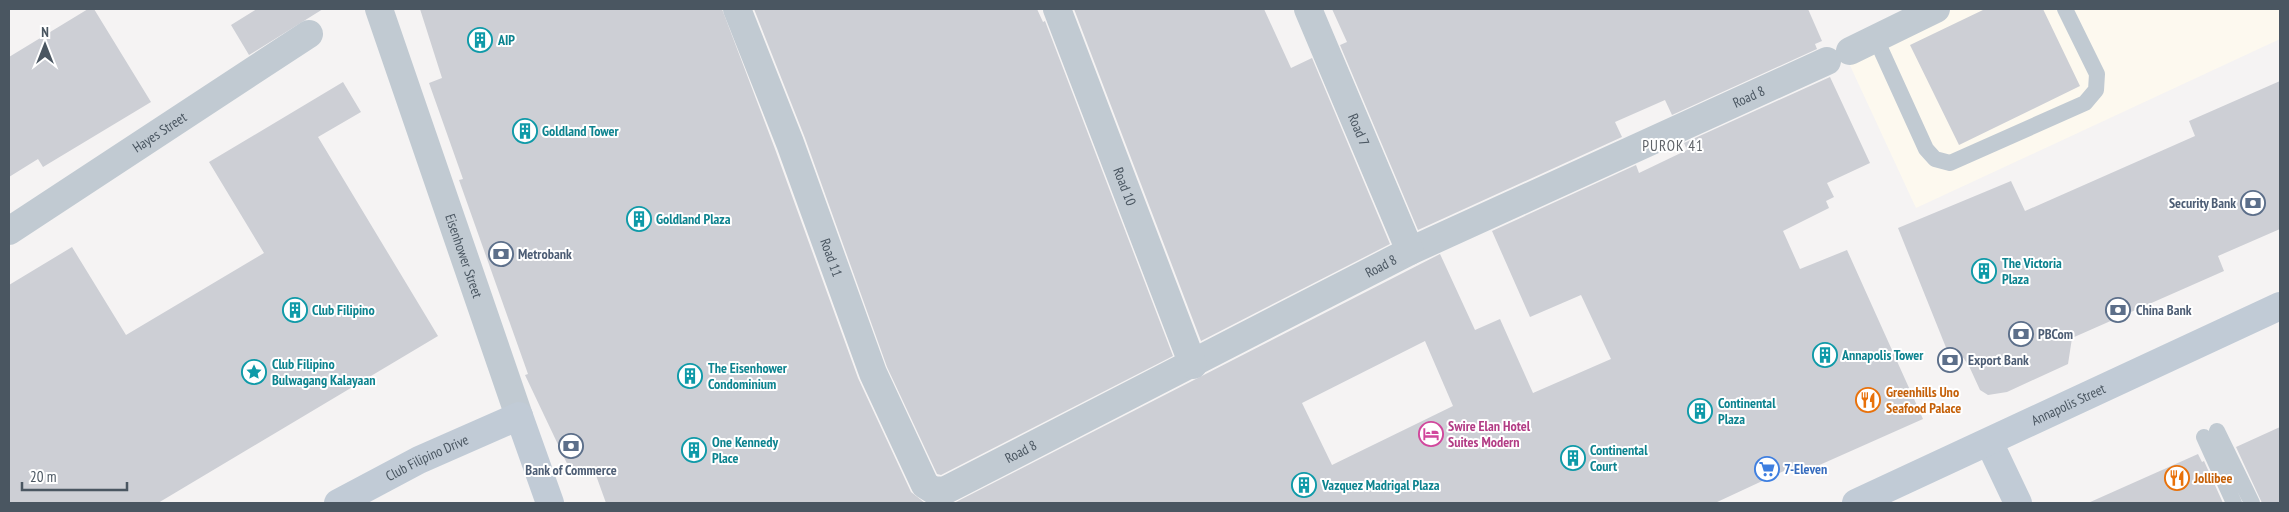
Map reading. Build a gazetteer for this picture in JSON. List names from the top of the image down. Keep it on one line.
{"streets":{"street":["Road 8","Road 7","Hayes Street","Road 10","Eisenhower Street","Road 11","Annapolis Street","Club Filipino Drive"]},"crossings":[["Road 8","Road 7"],["Road 8","Road 10"],["Road 8","Road 11"],["Eisenhower Street","Club Filipino Drive"]],"districts":["PUROK 41"],"places":{"building":["AIP","Goldland Tower","Goldland Plaza","The Victoria Plaza","Club Filipino","Annapolis Tower","The Eisenhower Condominium","Continental Plaza","One Kennedy Place","Continental Court","Vazquez Madrigal Plaza"],"bank":["Security Bank","Metrobank","China Bank","PBCom","Export Bank","Bank of Commerce"],"place":["Club Filipino Bulwagang Kalayaan"],"restaurant":["Greenhills Uno Seafood Palace","Jollibee"],"hotel":["Swire Elan Hotel Suites Modern"],"supermarket":["7-Eleven"]},"scale_bar":"20 m","north":"top"}
